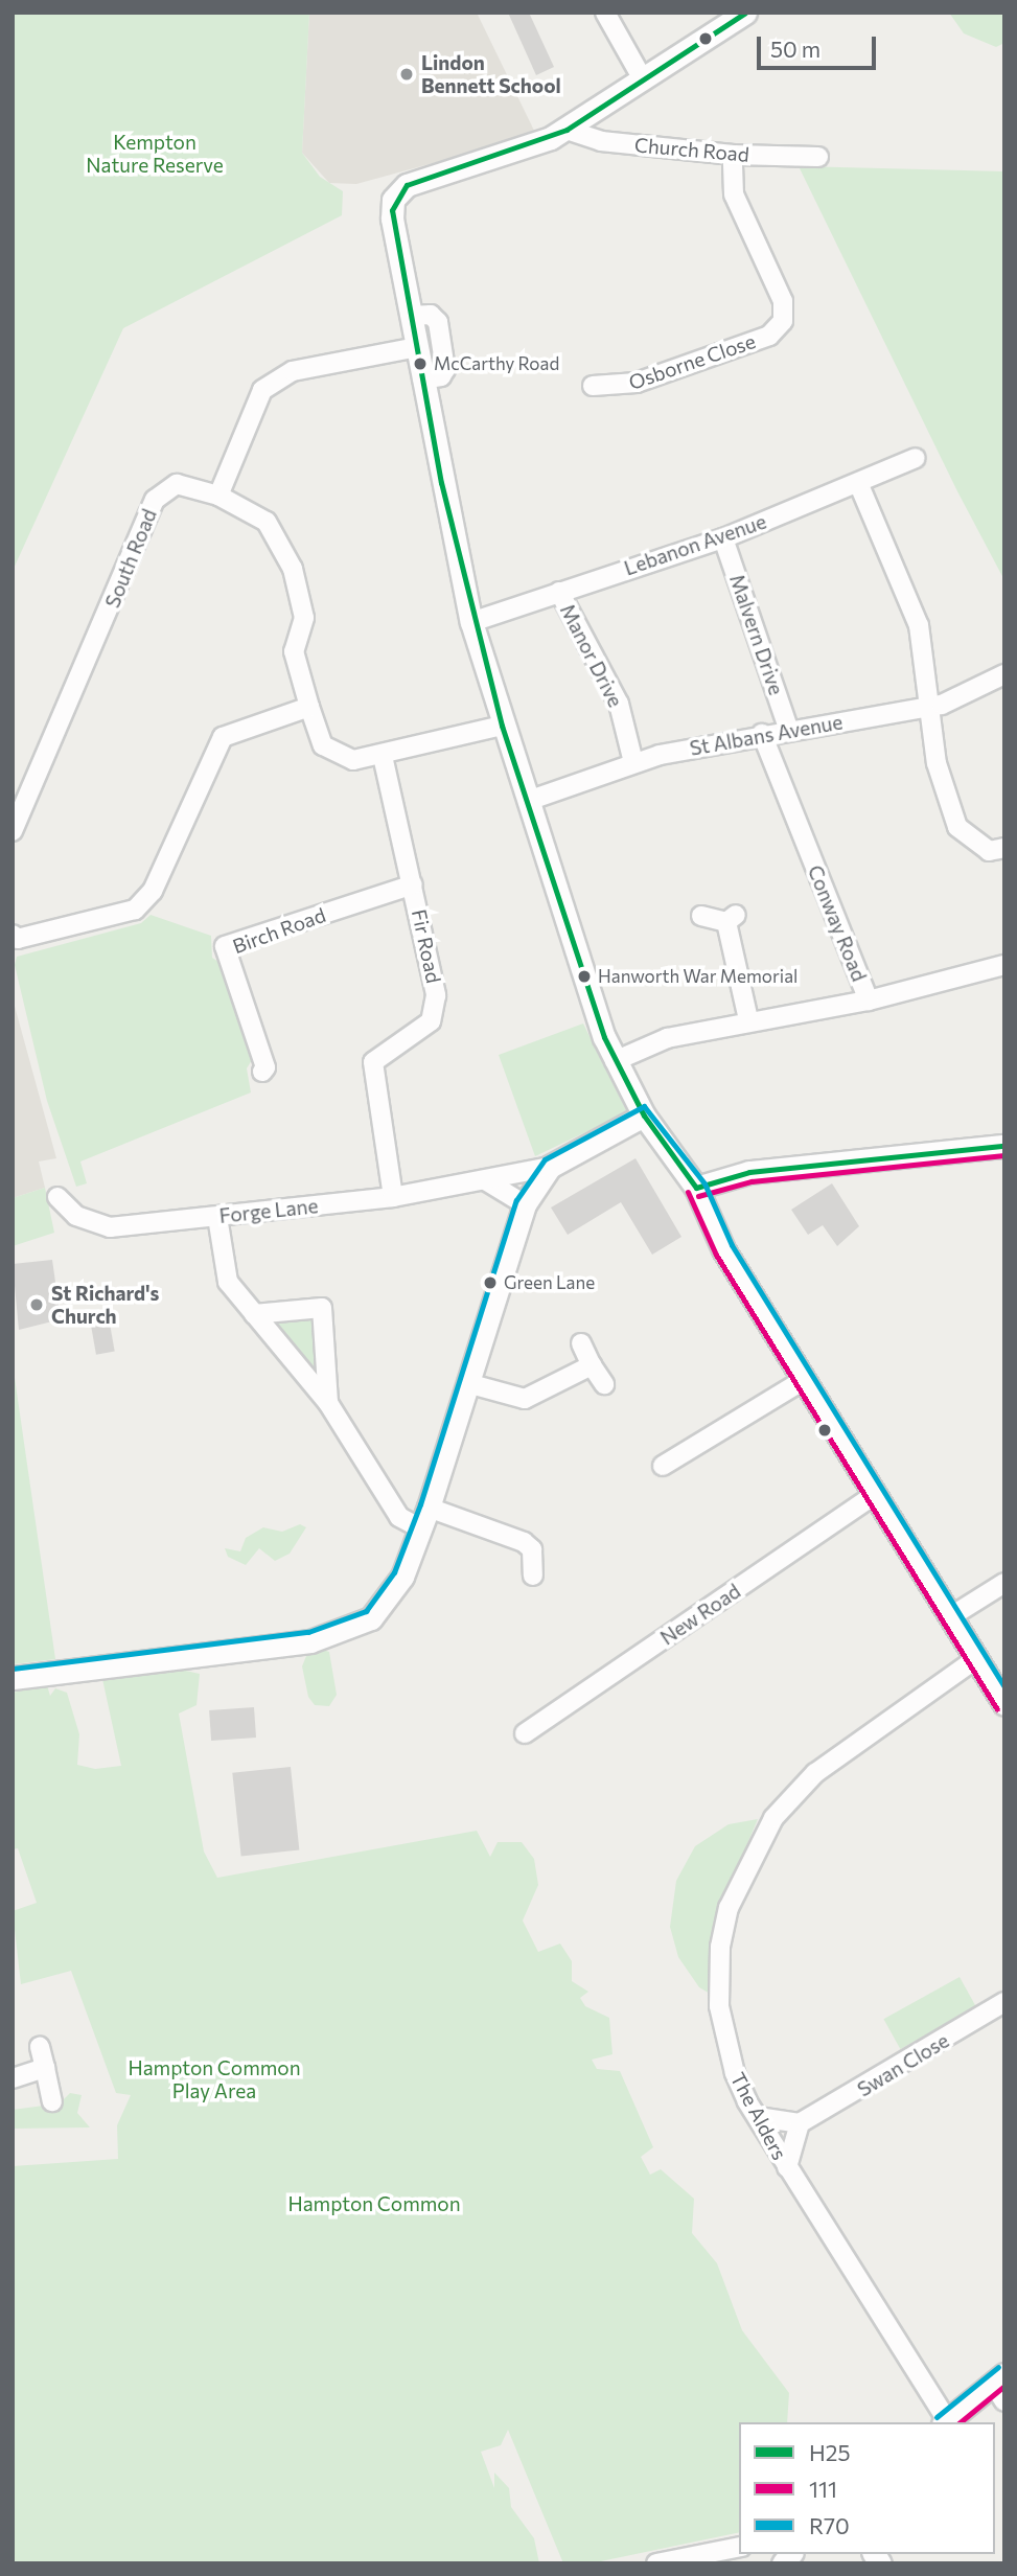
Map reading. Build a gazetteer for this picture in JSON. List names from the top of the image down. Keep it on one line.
{"streets":{"street":["Church Road","Osborne Close","Lebanon Avenue","South Road","Malvern Drive","Manor Drive","St Albans Avenue","Conway Road","Birch Road","Fir Road","Forge Lane","New Road","Swan Close","The Alders"]},"crossings":[["Church Road","Osborne Close"],["Lebanon Avenue","Malvern Drive"],["Lebanon Avenue","Manor Drive"],["South Road","Fir Road"],["Malvern Drive","St Albans Avenue"],["Manor Drive","St Albans Avenue"],["St Albans Avenue","Conway Road"],["Birch Road","Fir Road"],["Fir Road","Forge Lane"]],"parks":["Kempton Nature Reserve","Hampton Common Play Area","Hampton Common"],"places":["Lindon Bennett School","McCarthy Road","Hanworth War Memorial","Green Lane","St Richard's Church"],"lines":["transit line H25","transit line R70","transit line 111"],"legend":["H25","111","R70"],"scale_bar":"50 m"}
